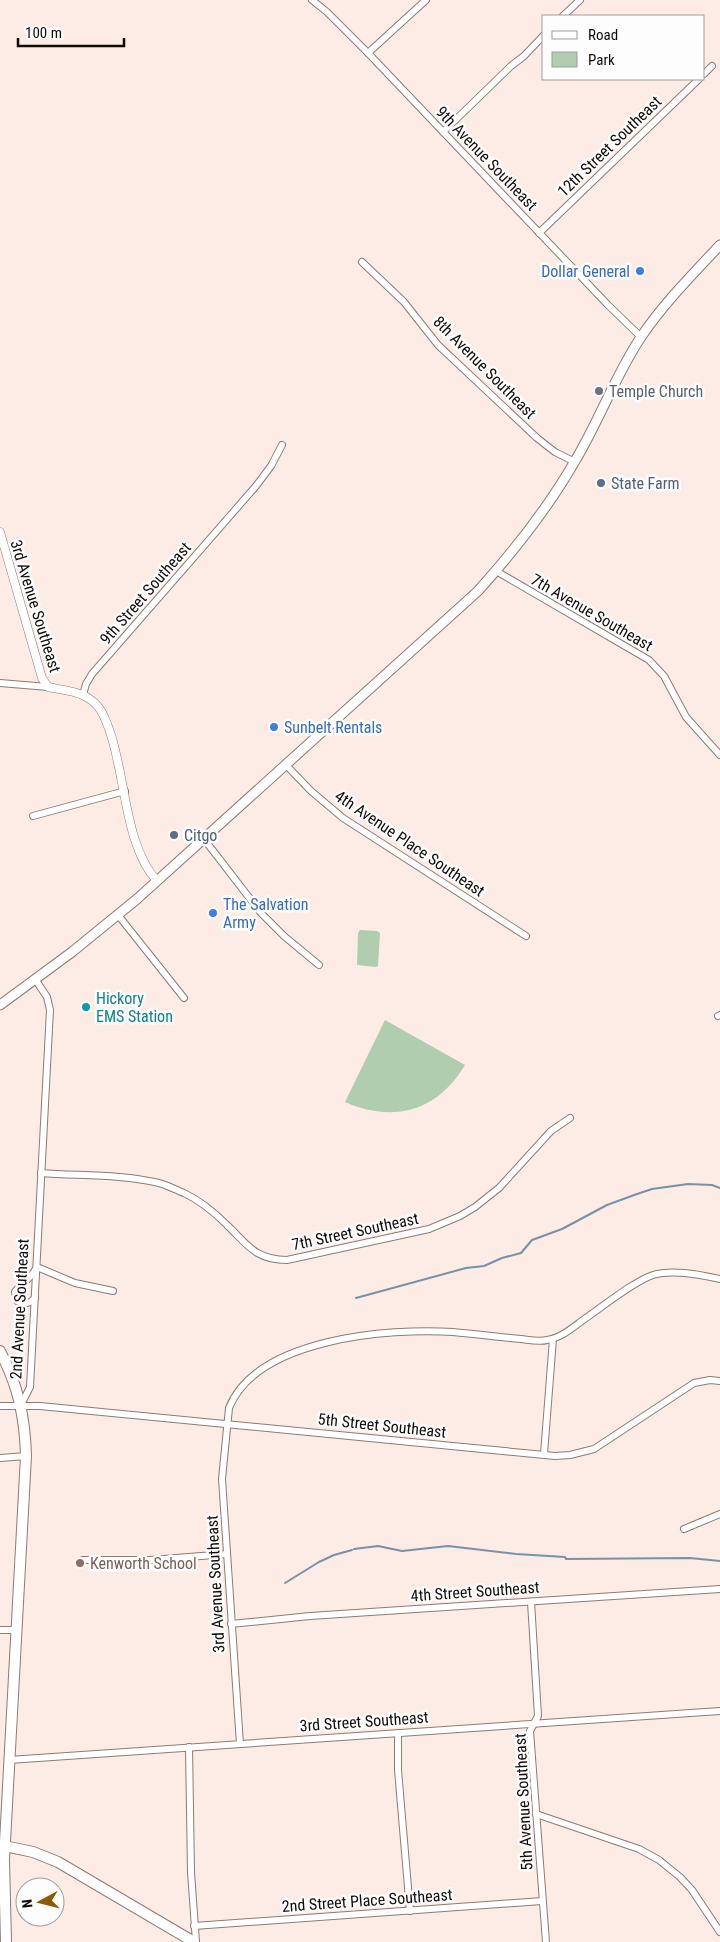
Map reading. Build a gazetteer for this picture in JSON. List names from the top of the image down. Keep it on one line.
{"streets":{"main road":["2nd Avenue Southeast"],"street":["12th Street Southeast","9th Avenue Southeast","8th Avenue Southeast","9th Street Southeast","3rd Avenue Southeast","7th Avenue Southeast","4th Avenue Place Southeast","7th Street Southeast","5th Street Southeast","4th Street Southeast","3rd Street Southeast","5th Avenue Southeast","2nd Street Place Southeast"]},"crossings":[["12th Street Southeast","9th Avenue Southeast"],["3rd Avenue Southeast","5th Street Southeast"],["3rd Avenue Southeast","4th Street Southeast"],["3rd Avenue Southeast","3rd Street Southeast"],["7th Street Southeast","2nd Avenue Southeast"],["2nd Avenue Southeast","5th Street Southeast"],["2nd Avenue Southeast","3rd Street Southeast"],["4th Street Southeast","5th Avenue Southeast"],["3rd Street Southeast","5th Avenue Southeast"],["5th Avenue Southeast","2nd Street Place Southeast"]],"places":["Dollar General","Temple Church","State Farm","Sunbelt Rentals","Citgo","The Salvation Army","Hickory EMS Station","Kenworth School"],"legend":["Road","Park"],"scale_bar":"100 m","north":"left"}
